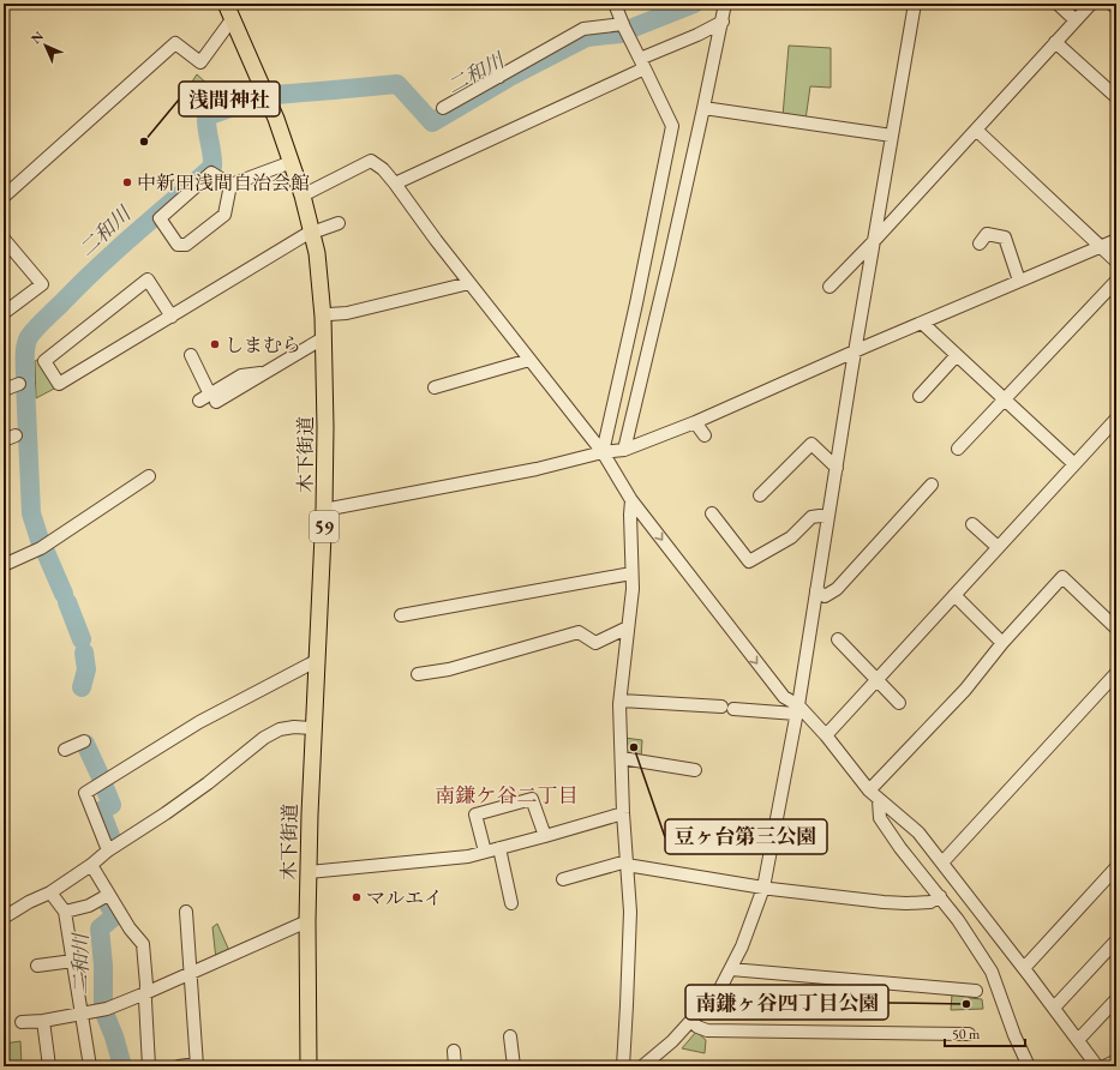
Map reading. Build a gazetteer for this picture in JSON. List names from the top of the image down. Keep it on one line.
{"streets":{"main road":["木下街道","59"]},"districts":["南鎌ケ谷二丁目"],"water":["二和川"],"places":["浅間神社","中新田浅間自治会館","しまむら","豆ヶ台第三公園","マルエイ","南鎌ヶ谷四丁目公園"],"scale_bar":"50 m","north":"top left"}
